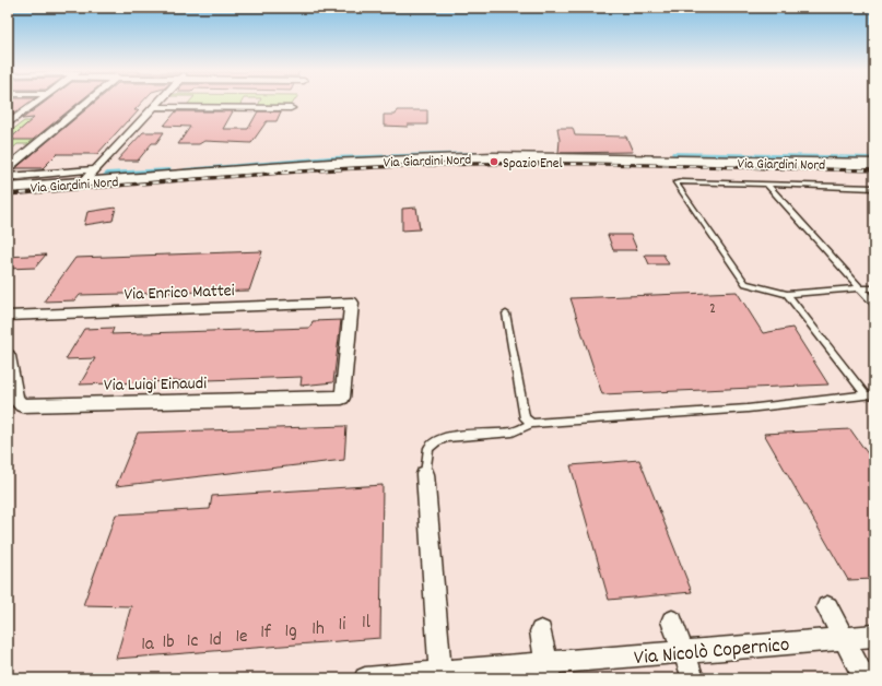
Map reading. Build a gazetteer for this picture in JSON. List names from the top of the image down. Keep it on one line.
{"streets":{"main road":["Via Giardini Nord"],"street":["Via Enrico Mattei","Via Luigi Einaudi","Via Nicolò Copernico"]},"crossings":[["Via Enrico Mattei","Via Luigi Einaudi"]],"places":["Spazio Enel"],"house_numbers":["2","1l","1i","1h","1g","1f","1e","1d","1c","1b","1a"]}
